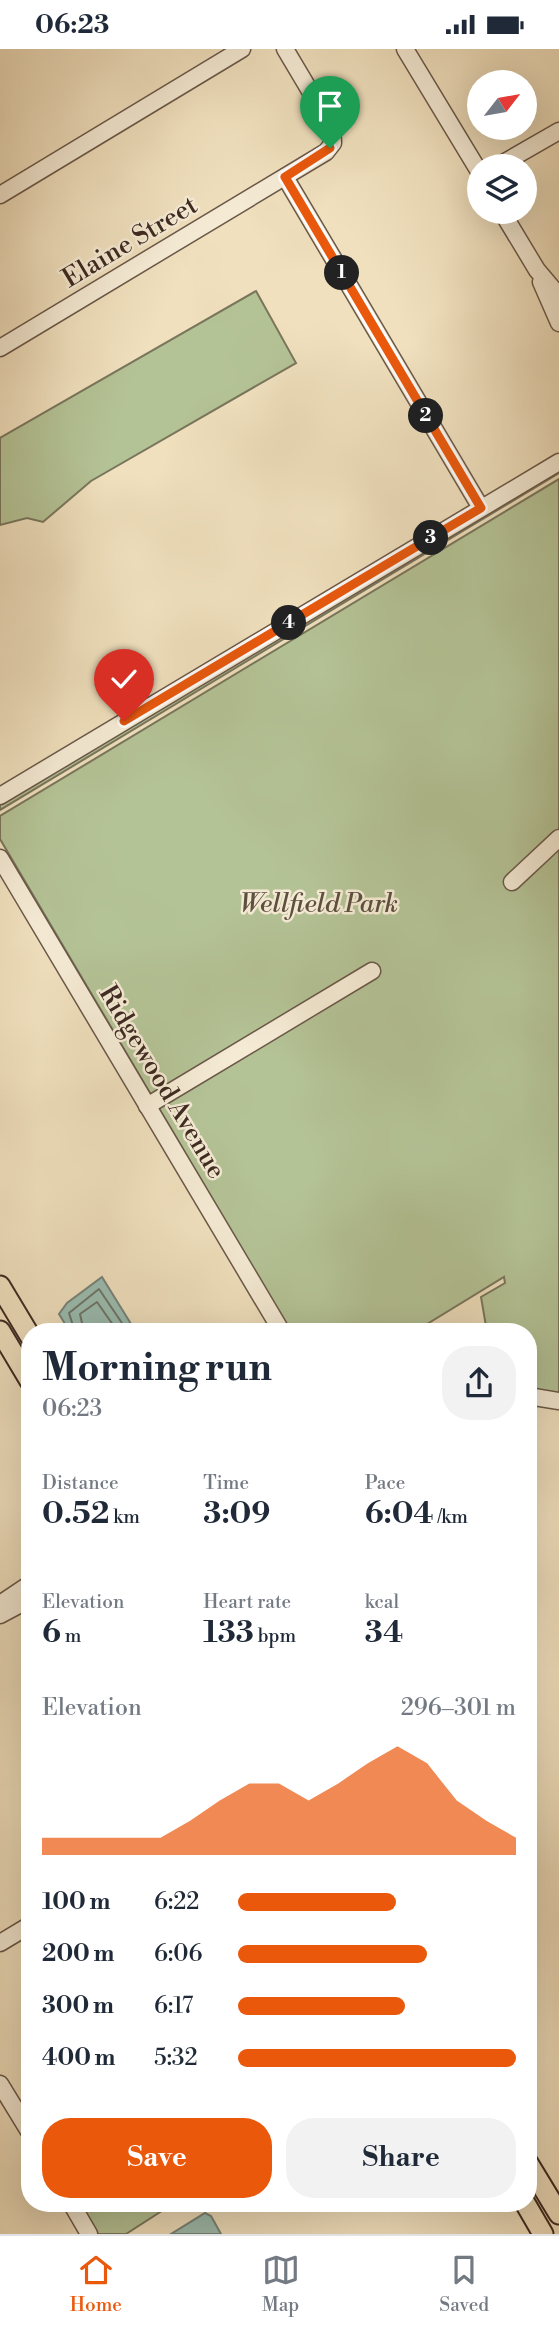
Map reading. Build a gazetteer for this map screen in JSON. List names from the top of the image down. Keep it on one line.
{"streets":{"street":["Elaine Street","Ridgewood Avenue"]},"parks":["Wellfield Park"],"north":"top right","page":{"status":"06:23","pins":["1","2","3","4"],"heading":["Morning run","06:23"],"stats":[["Distance","0.52 km"],["Time","3:09"],["Pace","6:04 /km"],["Elevation","6 m"],["Heart rate","133 bpm"],["kcal","34"]],"chart":["Elevation","296–301 m"],"list":[{"name":"100 m","note":"6:22"},{"name":"200 m","note":"6:06"},{"name":"300 m","note":"6:17"},{"name":"400 m","note":"5:32"}],"buttons":["Save","Share"],"tabs":["Home","Map","Saved"]}}
